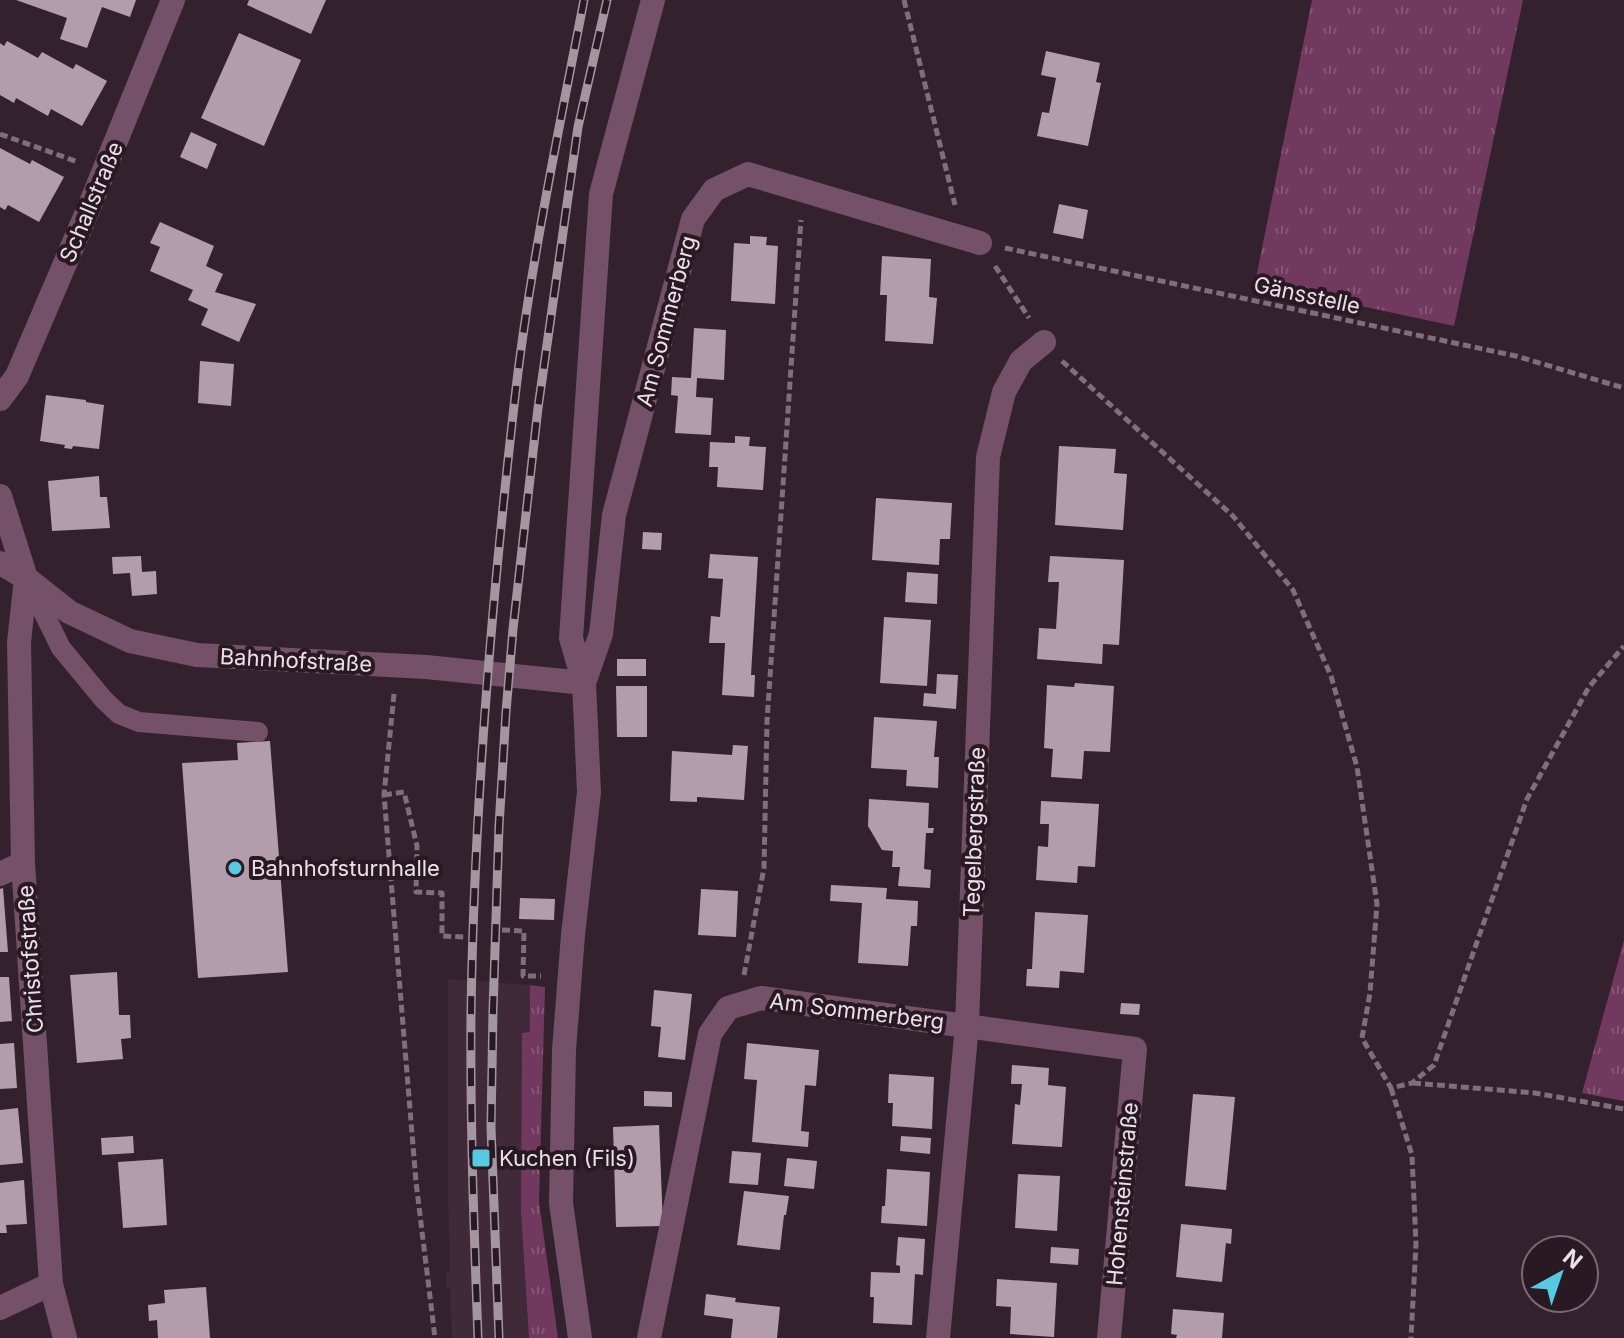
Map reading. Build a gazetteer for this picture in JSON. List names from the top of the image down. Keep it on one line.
{"streets":{"street":["Schallstraße","Am Sommerberg","Bahnhofstraße","Tegelbergstraße","Christofstraße","Hohensteinstraße"],"path":["Gänsstelle"]},"crossings":[["Gänsstelle","Am Sommerberg"],["Am Sommerberg","Bahnhofstraße"],["Am Sommerberg","Tegelbergstraße"],["Am Sommerberg","Hohensteinstraße"],["Bahnhofstraße","Christofstraße"]],"places":{"other":["Bahnhofsturnhalle"],"transit":["Kuchen (Fils)"]},"north":"top right"}
